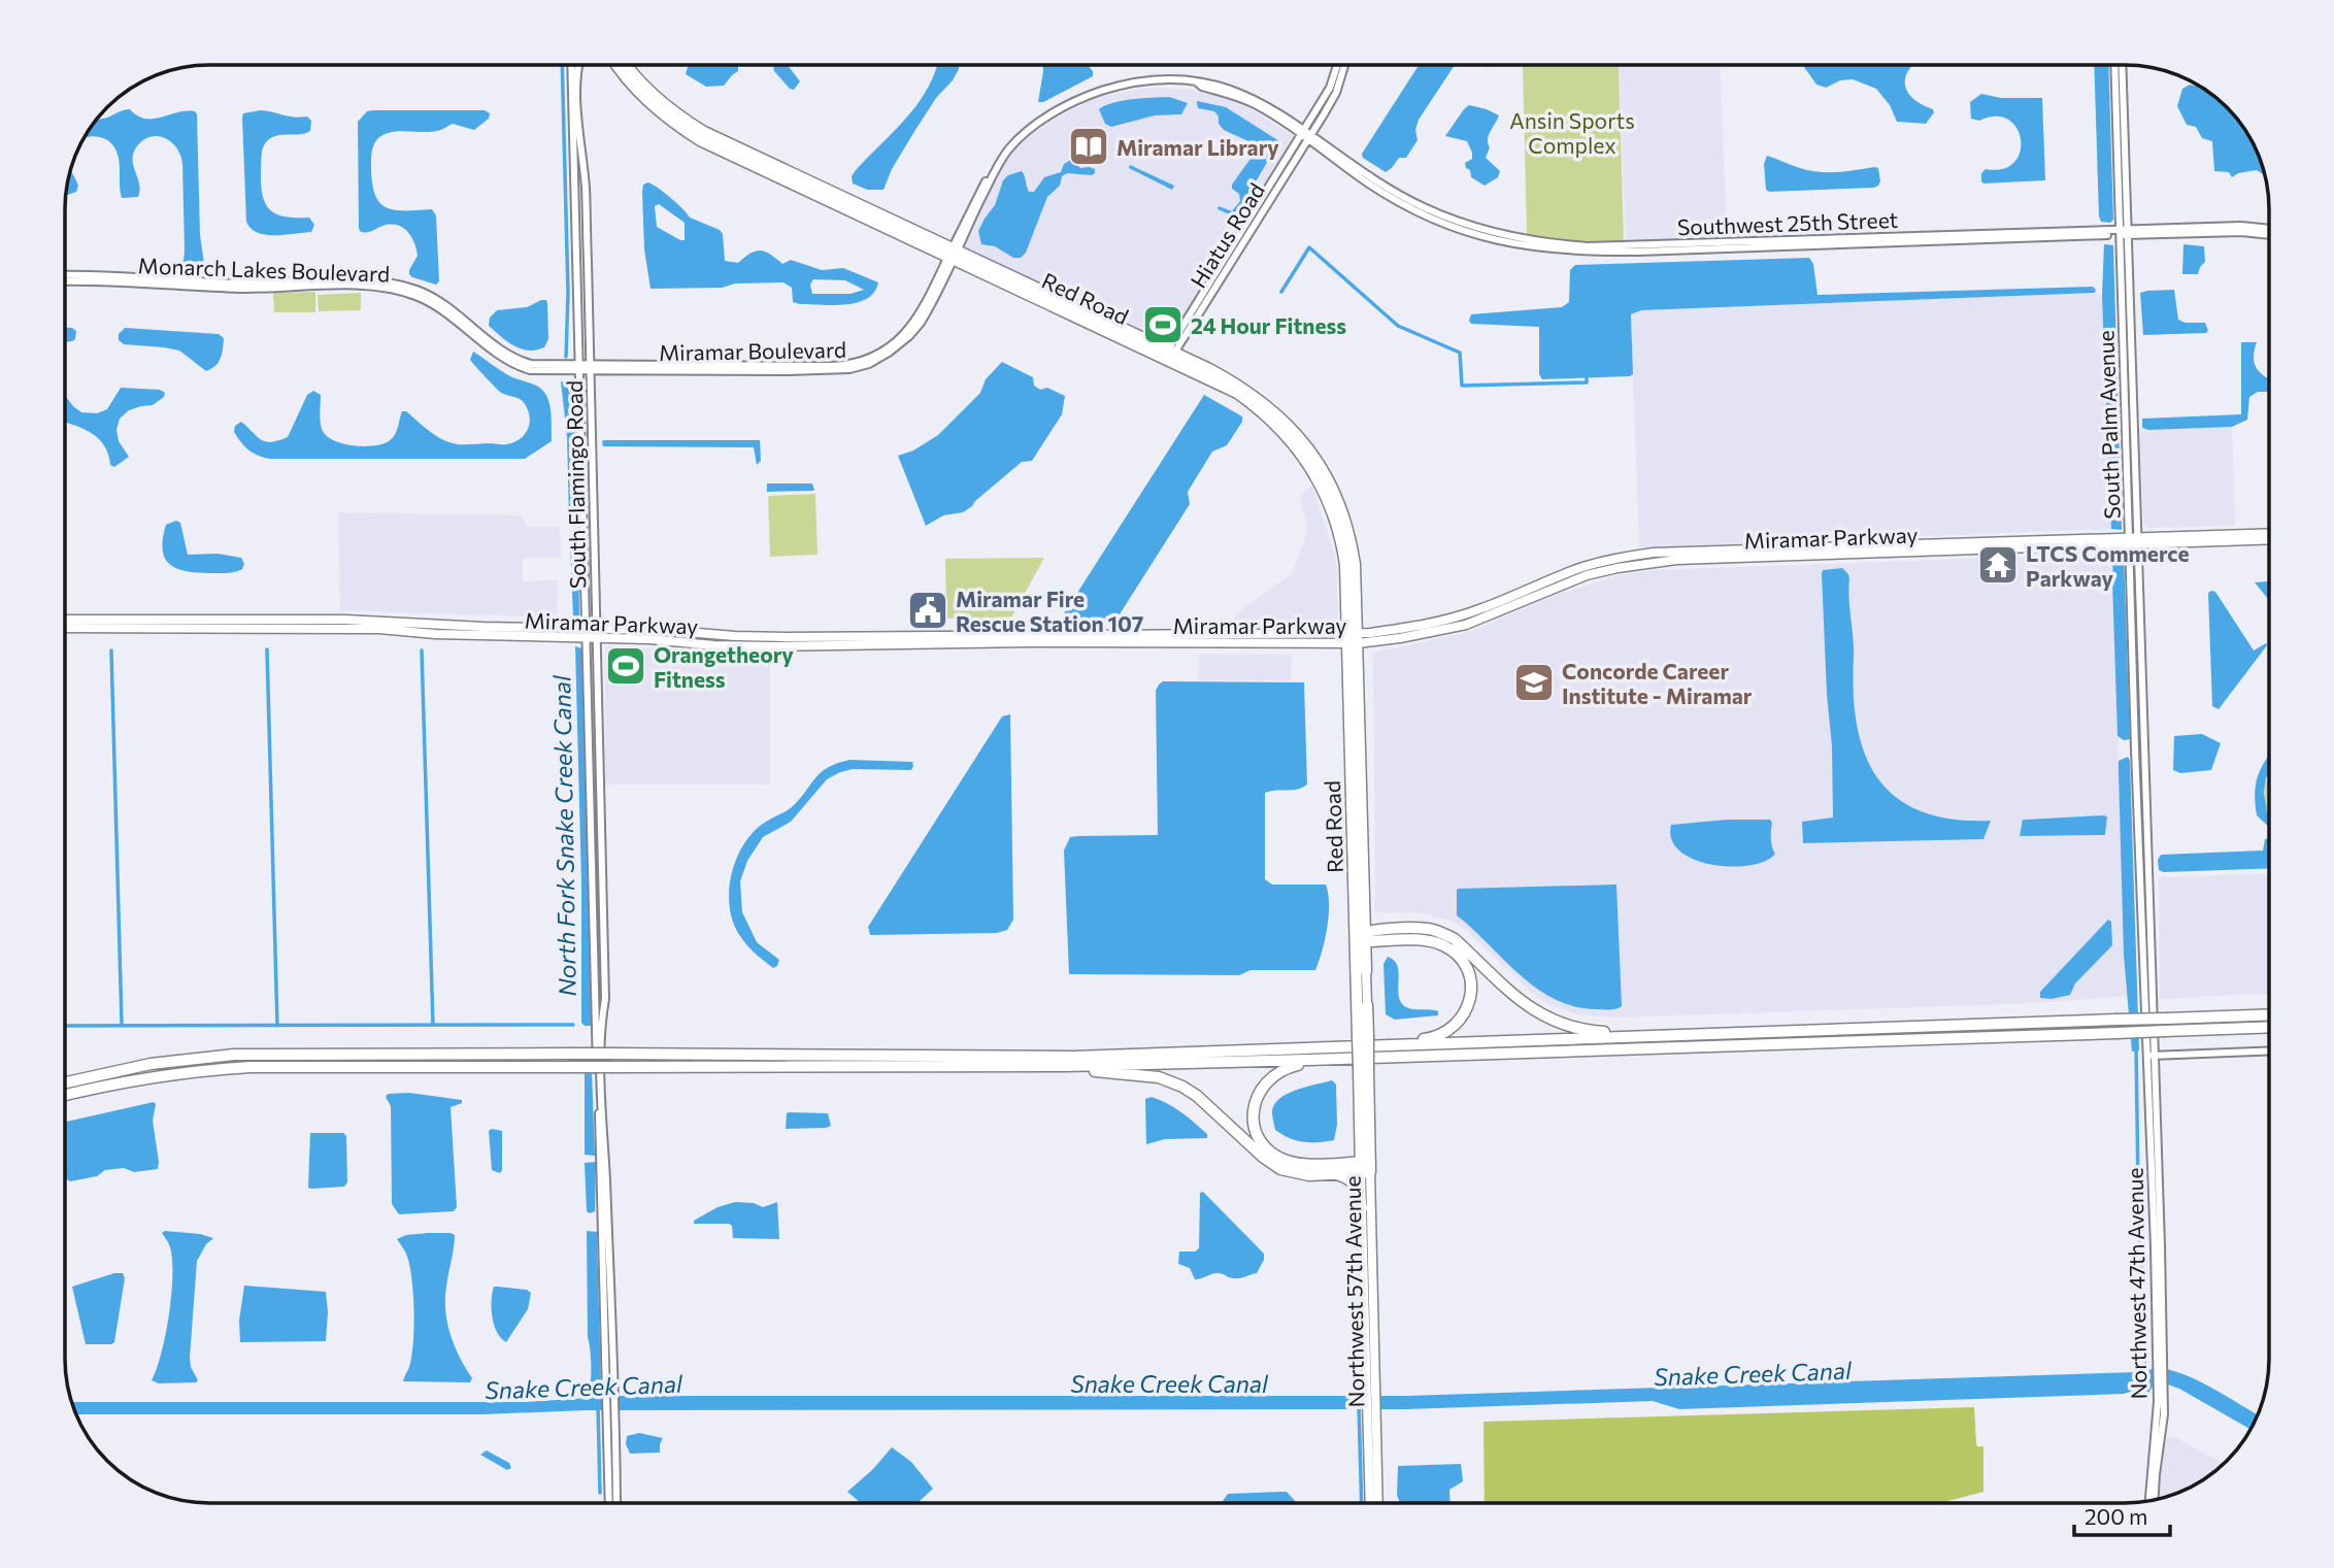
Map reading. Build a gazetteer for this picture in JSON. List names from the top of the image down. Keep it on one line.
{"streets":{"highway":["Red Road","Northwest 57th Avenue"],"main road":["Southwest 25th Street","Hiatus Road","Monarch Lakes Boulevard","Miramar Boulevard","South Palm Avenue","South Flamingo Road","Miramar Parkway","Northwest 47th Avenue"]},"crossings":[["Southwest 25th Street","Miramar Boulevard"],["Southwest 25th Street","South Palm Avenue"],["Hiatus Road","Red Road"],["Hiatus Road","Miramar Boulevard"],["Monarch Lakes Boulevard","Miramar Boulevard"],["Monarch Lakes Boulevard","South Flamingo Road"],["Red Road","Miramar Boulevard"],["Red Road","Miramar Parkway"],["Red Road","Northwest 57th Avenue"],["Miramar Boulevard","South Flamingo Road"],["South Palm Avenue","Miramar Parkway"],["South Palm Avenue","Northwest 47th Avenue"],["South Flamingo Road","Miramar Parkway"]],"water":["North Fork Snake Creek Canal","Snake Creek Canal"],"parks":["Ansin Sports Complex"],"places":{"library":["Miramar Library"],"sports":["24 Hour Fitness","Orangetheory Fitness"],"temple":["LTCS Commerce Parkway"],"public building":["Miramar Fire Rescue Station 107"],"school or university":["Concorde Career Institute - Miramar"]},"scale_bar":"200 m"}
